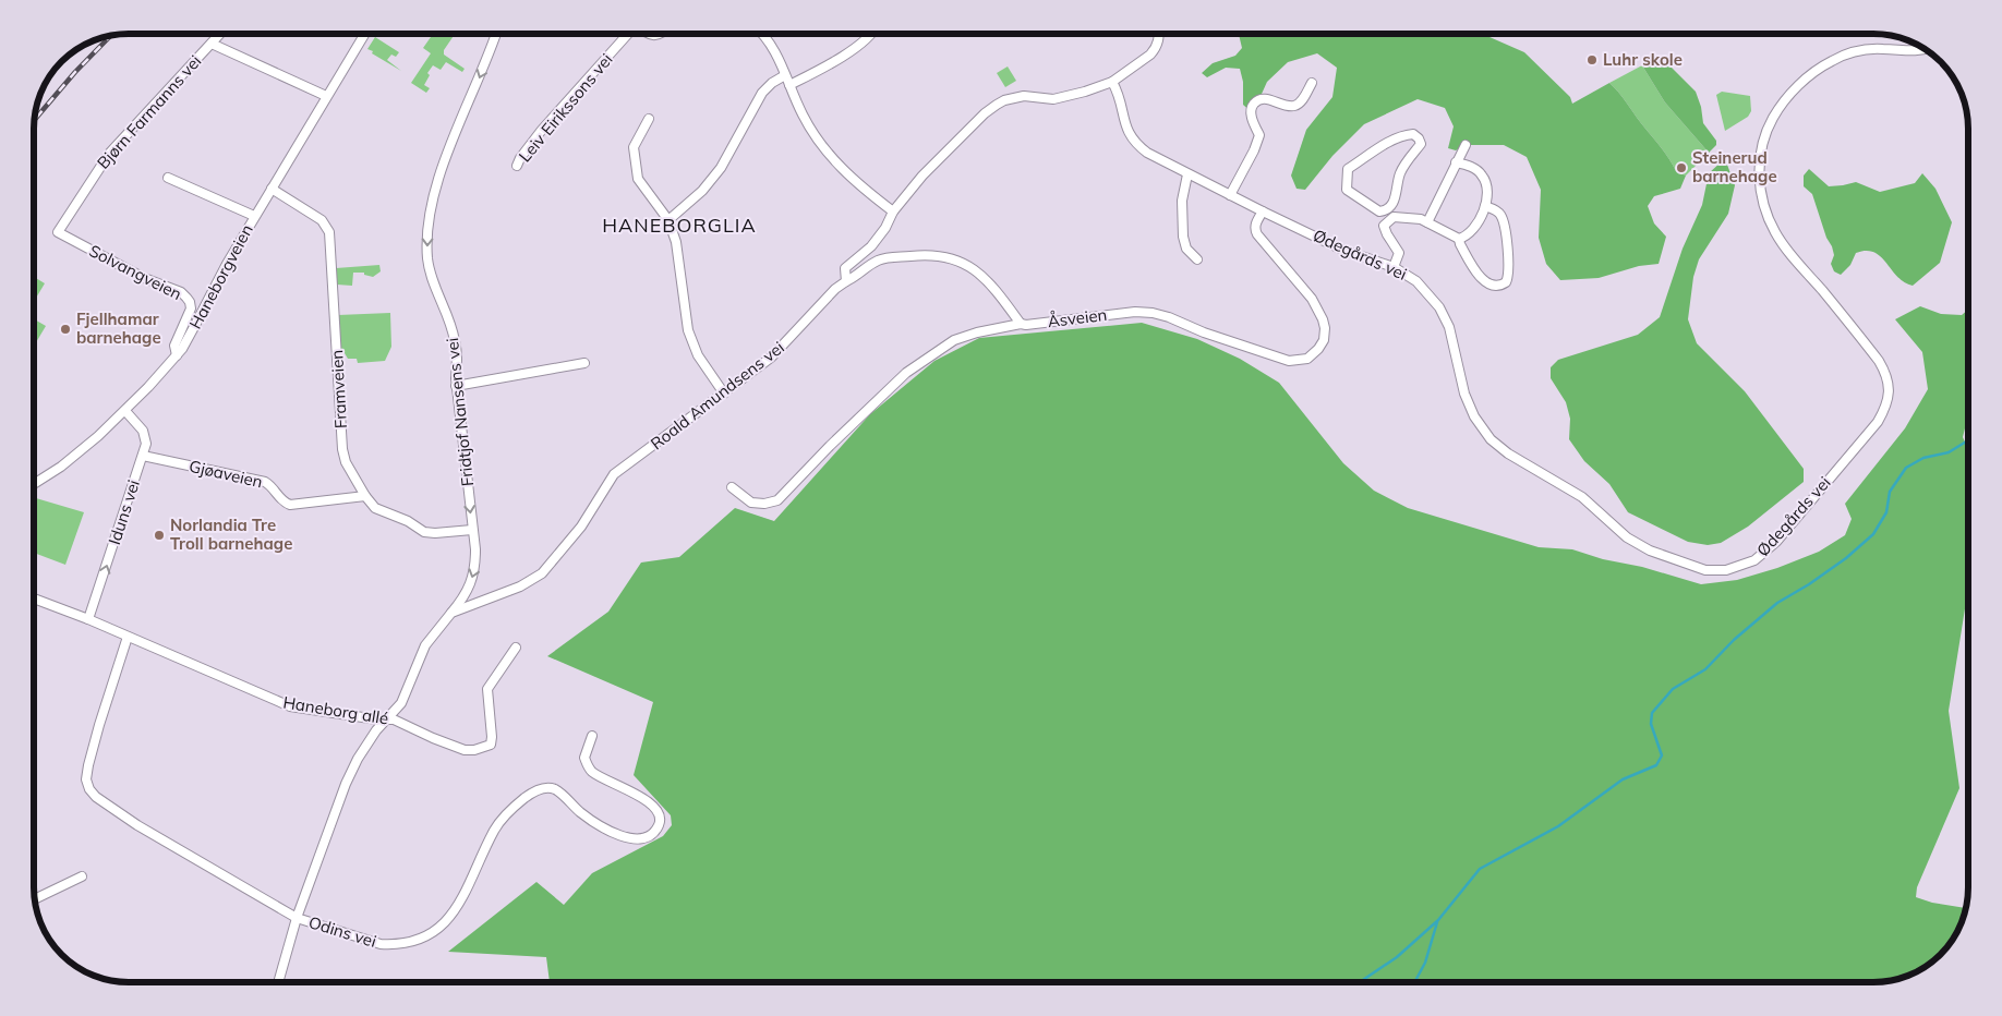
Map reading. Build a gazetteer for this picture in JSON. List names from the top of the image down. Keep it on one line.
{"streets":{"street":["Leiv Eirikssons vei","Bjørn Farmanns vei","Ødegårds vei","Solvangveien","Haneborgveien","Åsveien","Framveien","Roald Amundsens vei","Fridtjof Nansens vei","Gjøaveien","Iduns vei","Haneborg allé","Odins vei"]},"crossings":[["Bjørn Farmanns vei","Solvangveien"],["Ødegårds vei","Åsveien"],["Ødegårds vei","Roald Amundsens vei"],["Solvangveien","Haneborgveien"],["Haneborgveien","Framveien"],["Haneborgveien","Iduns vei"],["Framveien","Fridtjof Nansens vei"],["Framveien","Gjøaveien"],["Roald Amundsens vei","Fridtjof Nansens vei"],["Fridtjof Nansens vei","Haneborg allé"],["Fridtjof Nansens vei","Odins vei"],["Gjøaveien","Iduns vei"],["Iduns vei","Haneborg allé"],["Haneborg allé","Odins vei"]],"one_way":["Fridtjof Nansens vei","Iduns vei"],"districts":["HANEBORGLIA"],"places":["Luhr skole","Steinerud barnehage","Fjellhamar barnehage","Norlandia Tre Troll barnehage"]}
